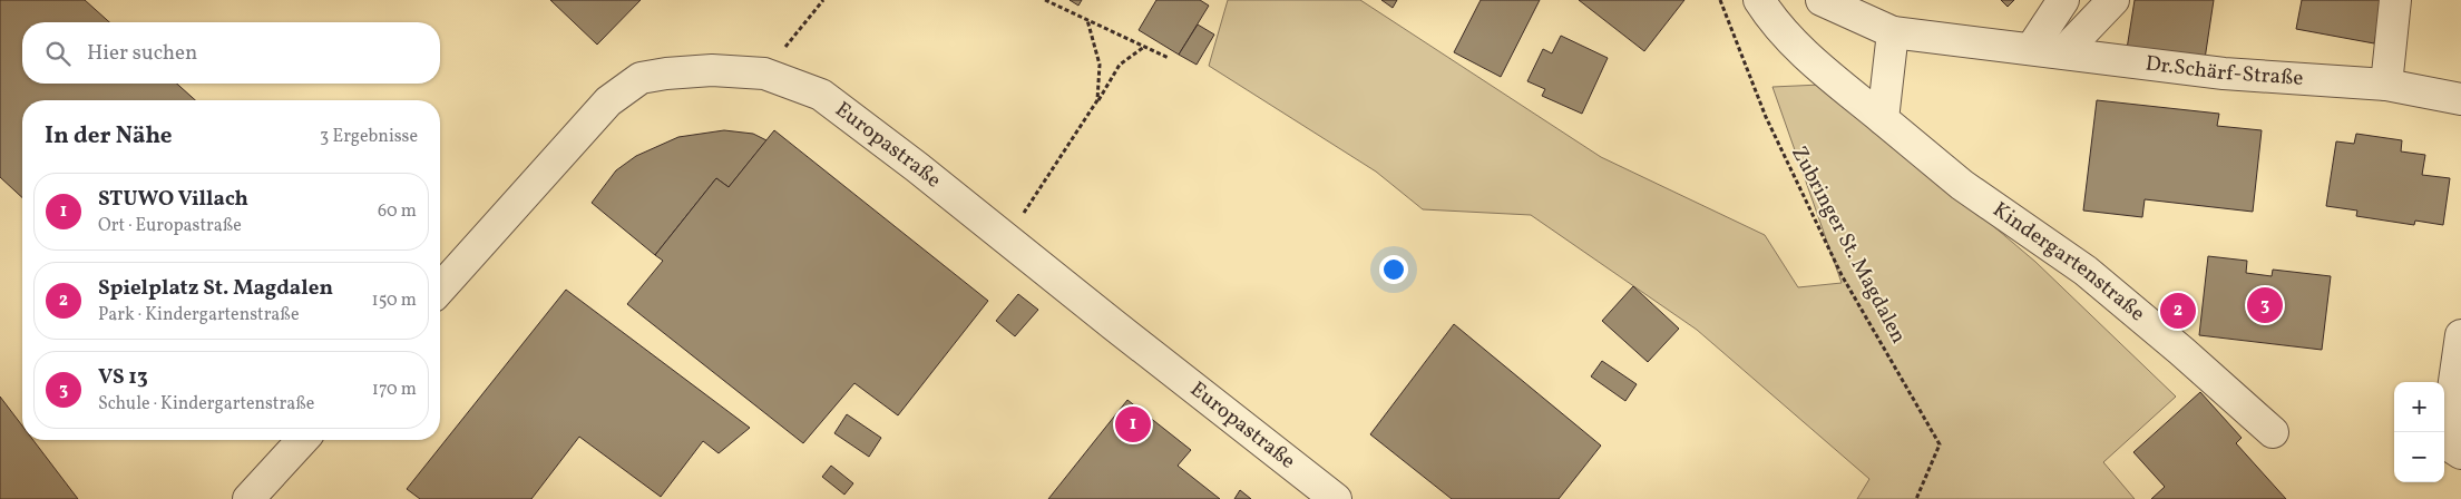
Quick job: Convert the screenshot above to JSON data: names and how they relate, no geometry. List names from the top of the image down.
{
  "streets": {
    "street": ["Dr.Schärf-Straße", "Europastraße", "Kindergartenstraße"],
    "path": ["Zubringer St. Magdalen"]
  },
  "page": {
    "search": "Hier suchen",
    "heading": ["In der Nähe", "3 Ergebnisse"],
    "list": [
      {
        "mark": "1",
        "name": "STUWO Villach",
        "note": "Ort · Europastraße",
        "value": "60 m"
      },
      {
        "mark": "2",
        "name": "Spielplatz St. Magdalen",
        "note": "Park · Kindergartenstraße",
        "value": "150 m"
      },
      {
        "mark": "3",
        "name": "VS 13",
        "note": "Schule · Kindergartenstraße",
        "value": "170 m"
      }
    ],
    "pins": ["3", "2", "1"],
    "map_buttons": ["+", "−"]
  }
}
